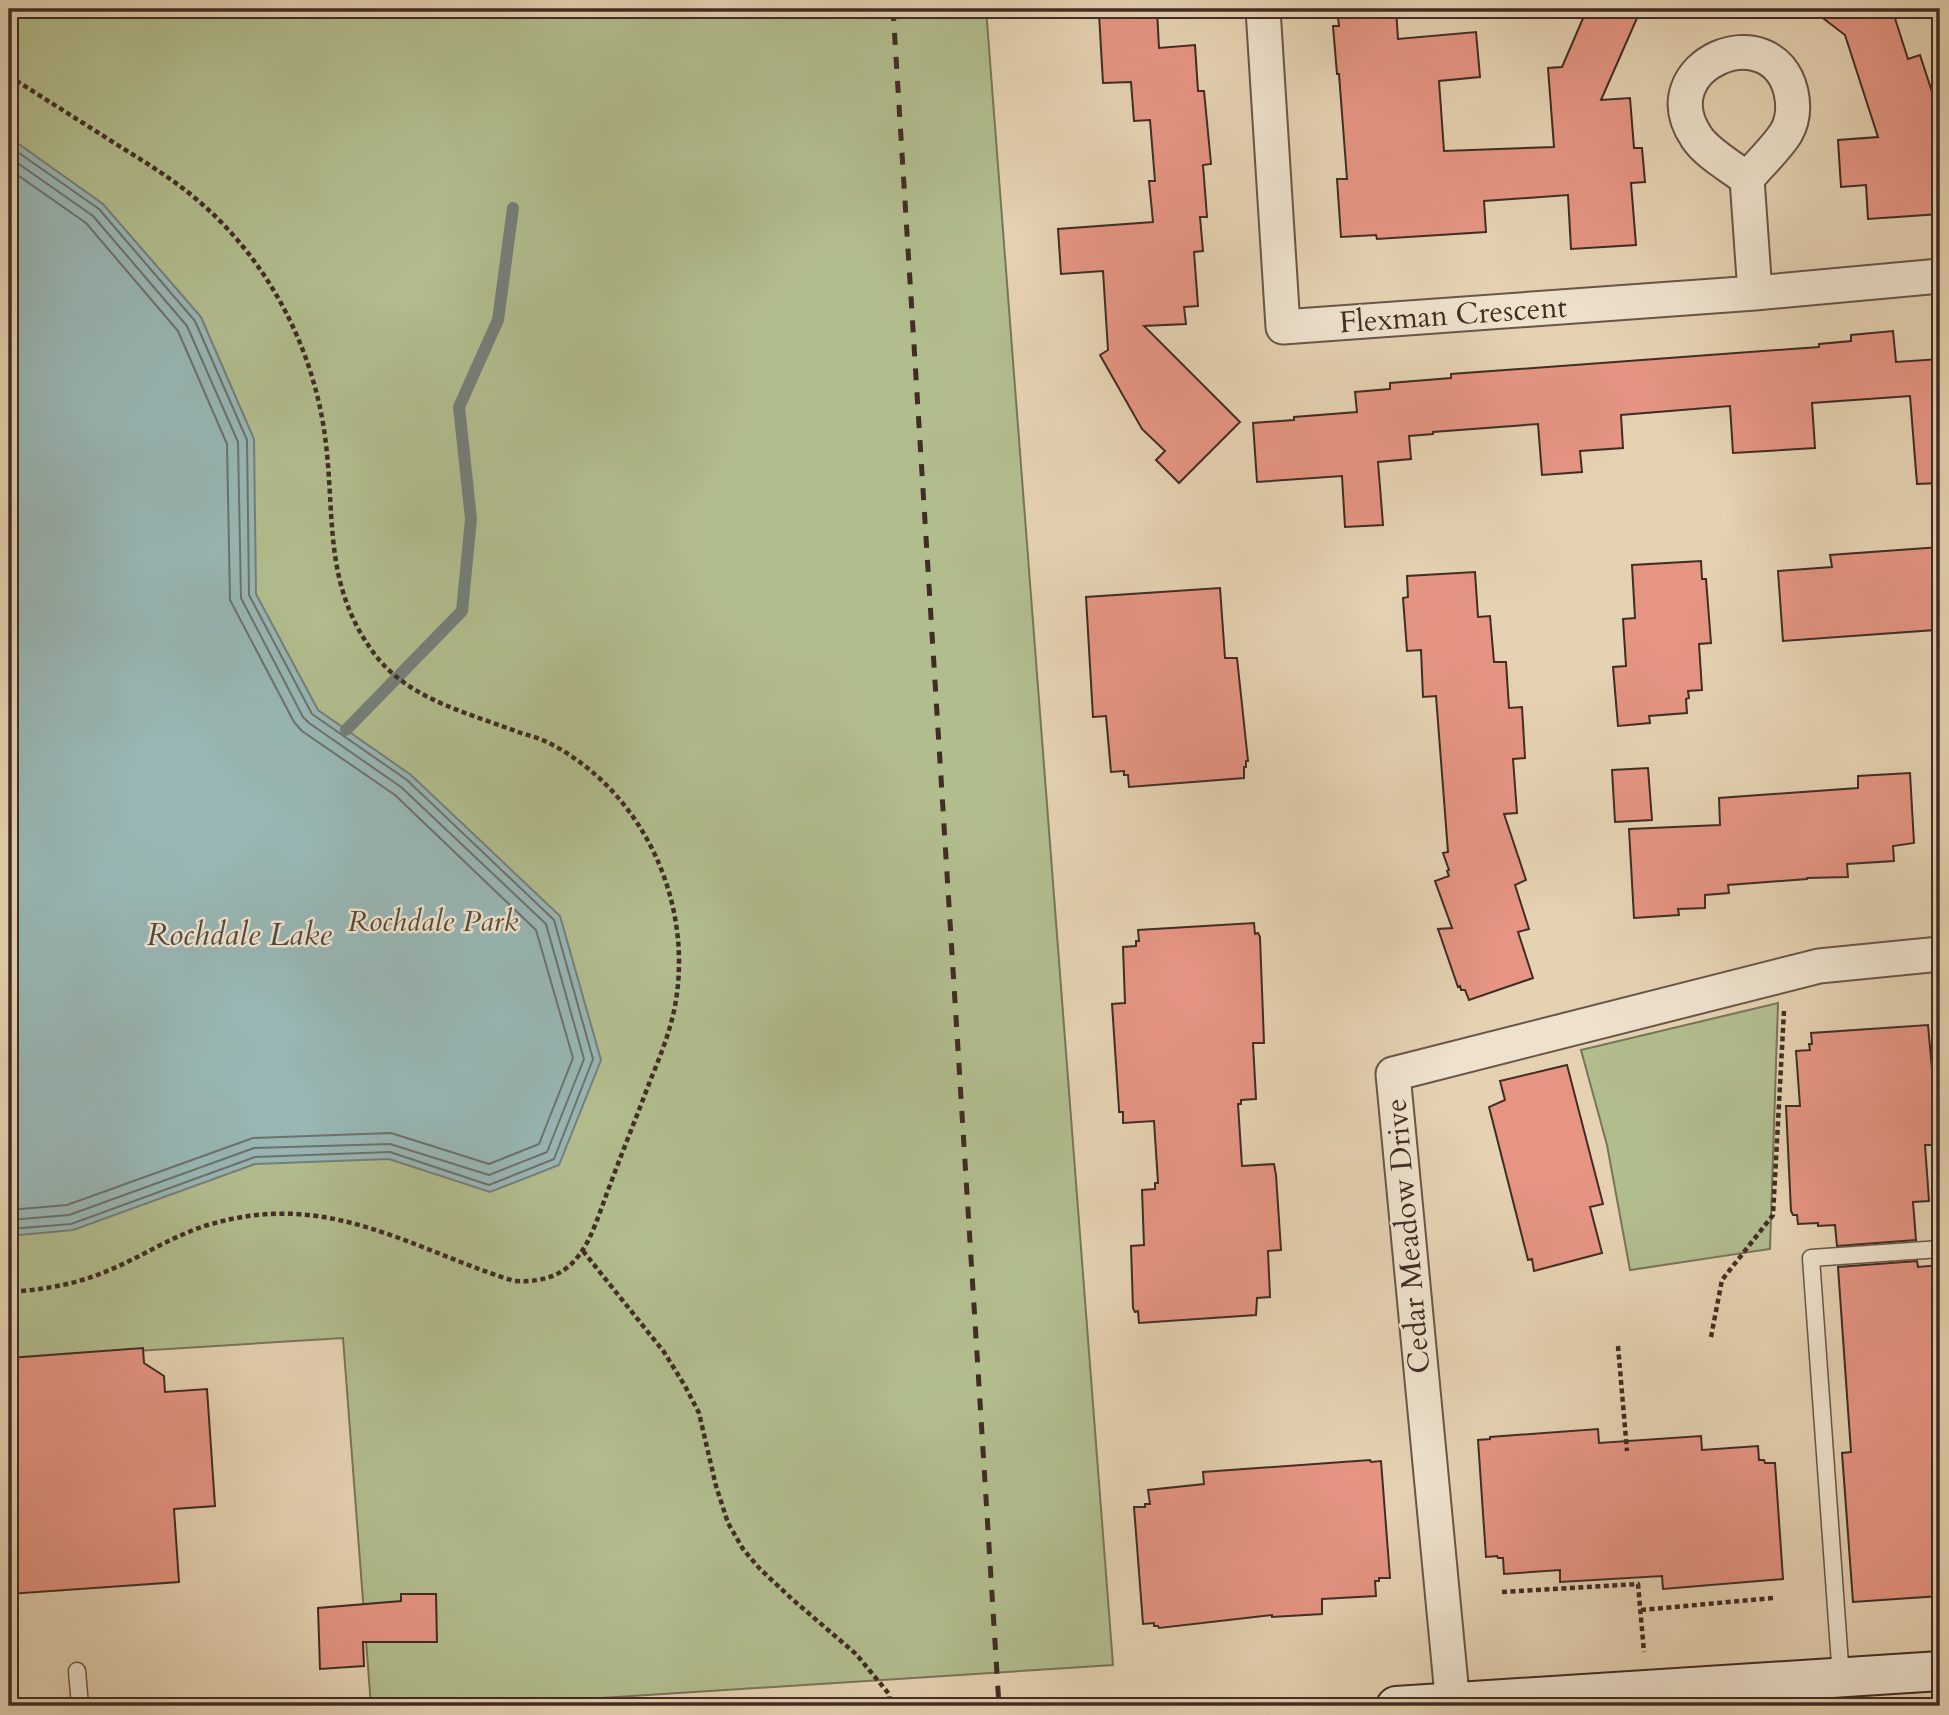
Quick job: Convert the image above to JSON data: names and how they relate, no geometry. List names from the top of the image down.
{
  "streets": {
    "street": ["Flexman Crescent", "Cedar Meadow Drive"]
  },
  "water": ["Rochdale Lake"],
  "parks": ["Rochdale Park"]
}
